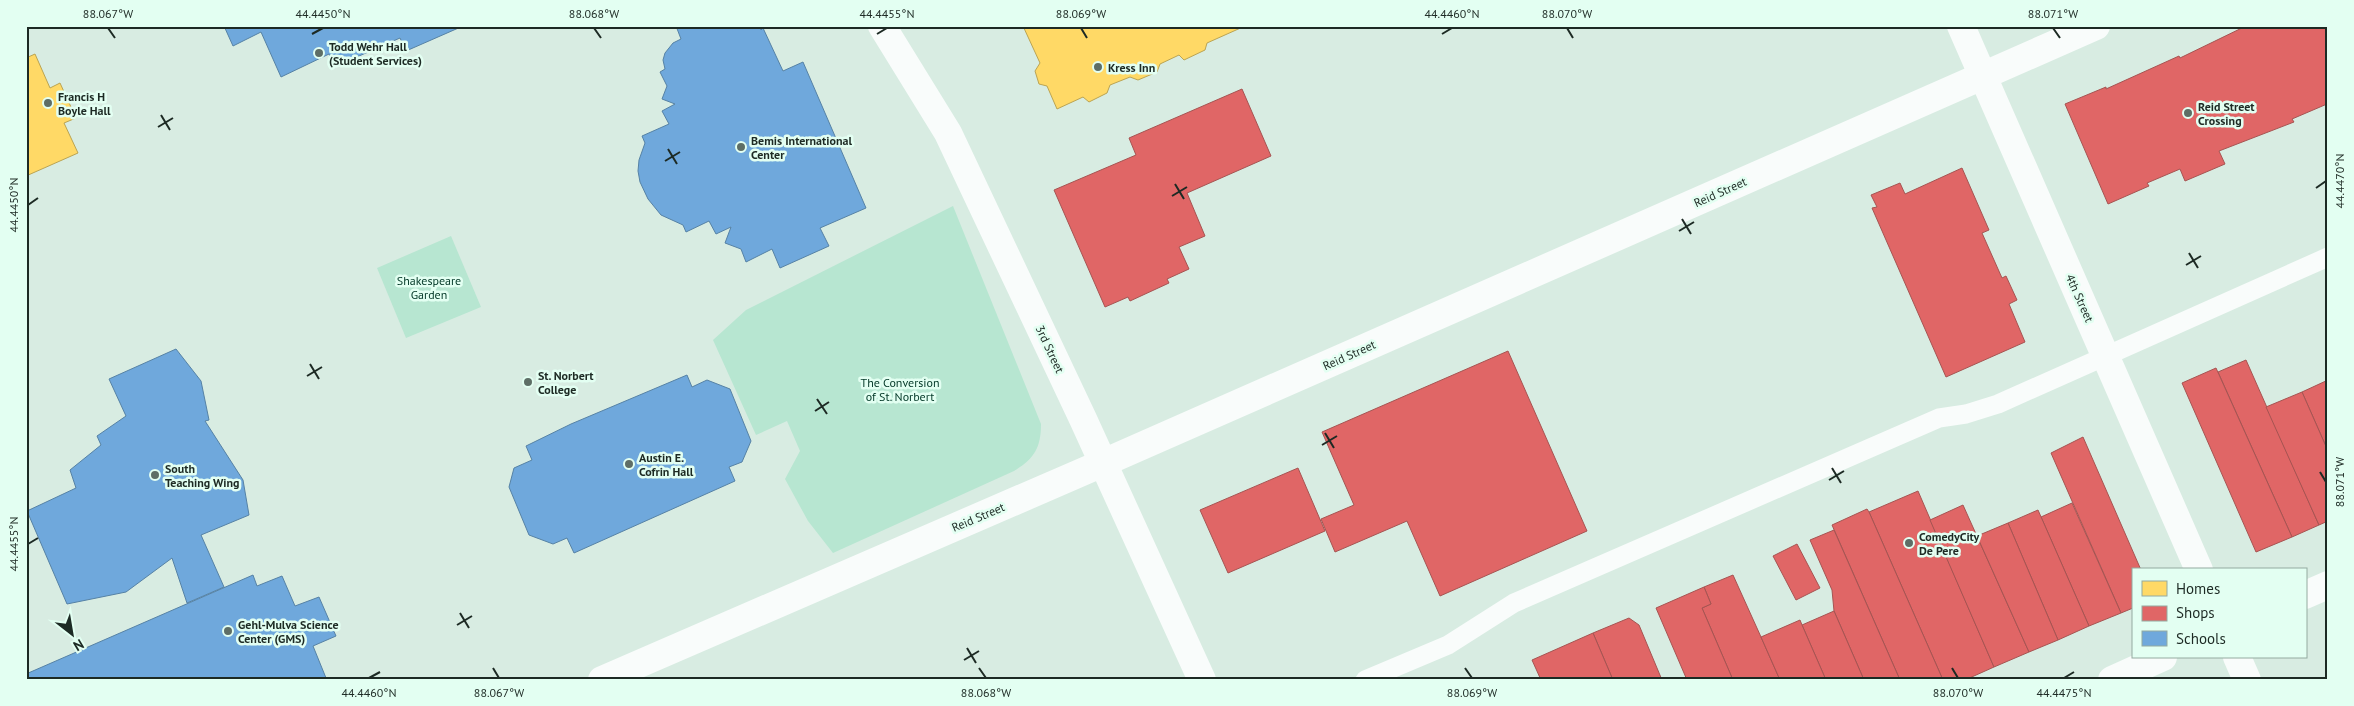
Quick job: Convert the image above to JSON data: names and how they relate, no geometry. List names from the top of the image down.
{
  "streets": {
    "main road": ["Reid Street", "4th Street", "3rd Street"]
  },
  "crossings": [
    ["Reid Street", "4th Street"],
    ["Reid Street", "3rd Street"]
  ],
  "parks": ["Shakespeare Garden", "The Conversion of St. Norbert"],
  "places": [
    "Todd Wehr Hall (Student Services)",
    "Kress Inn",
    "Francis H Boyle Hall",
    "Reid Street Crossing",
    "Bemis International Center",
    "St. Norbert College",
    "Austin E. Cofrin Hall",
    "South Teaching Wing",
    "ComedyCity De Pere",
    "Gehl-Mulva Science Center (GMS)"
  ],
  "legend": ["Homes", "Shops", "Schools"],
  "north": "bottom right",
  "coordinates": [
    "88.067°W",
    "44.4450°N",
    "88.068°W",
    "44.4455°N",
    "88.069°W",
    "44.4460°N",
    "88.070°W",
    "88.071°W",
    "44.4470°N",
    "44.4475°N"
  ]
}
